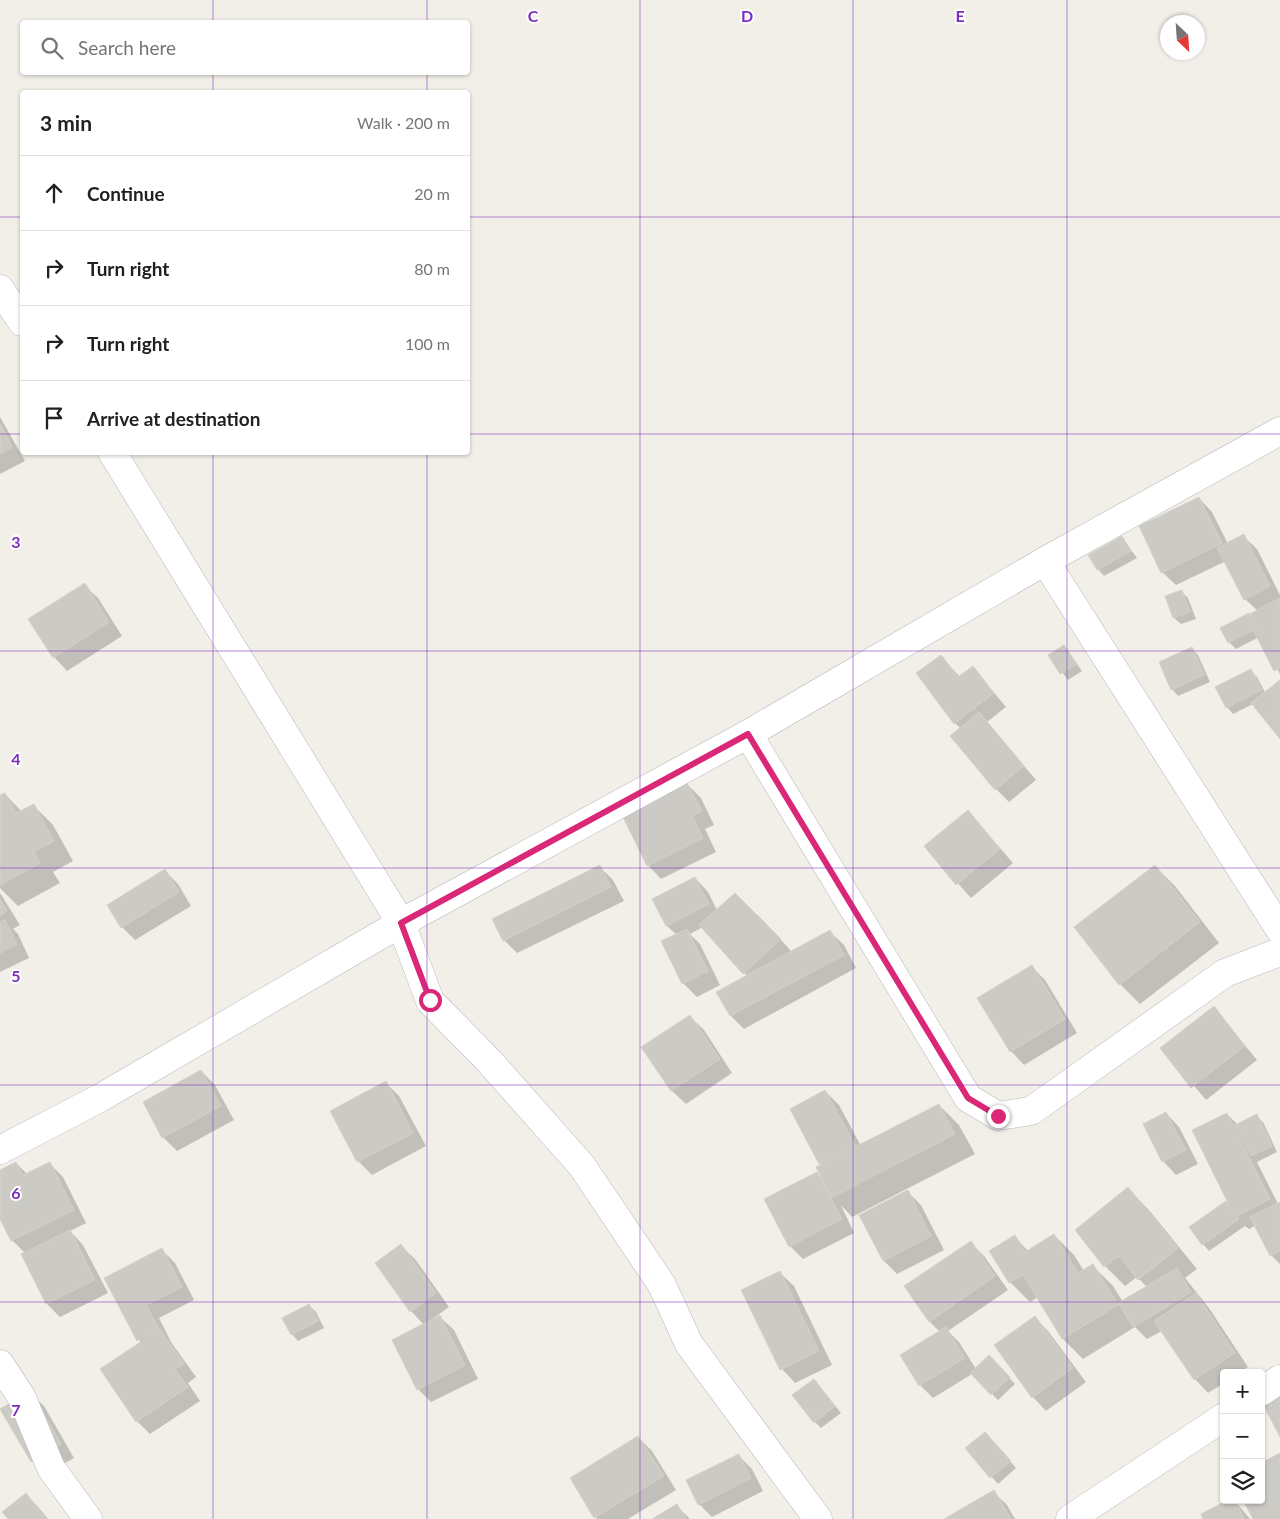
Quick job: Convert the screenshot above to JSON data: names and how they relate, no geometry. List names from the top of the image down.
{
  "north": "bottom right",
  "page": {
    "search": "Search here",
    "heading": ["3 min", "Walk · 200 m"],
    "list": [
      ["Continue", "20 m"],
      ["Turn right", "80 m"],
      ["Turn right", "100 m"],
      "Arrive at destination"
    ],
    "map_buttons": ["+", "−"]
  },
  "grid": {
    "columns": ["C", "D", "E"],
    "rows": [
      "3",
      "4",
      "5",
      "6",
      "7"
    ]
  }
}
